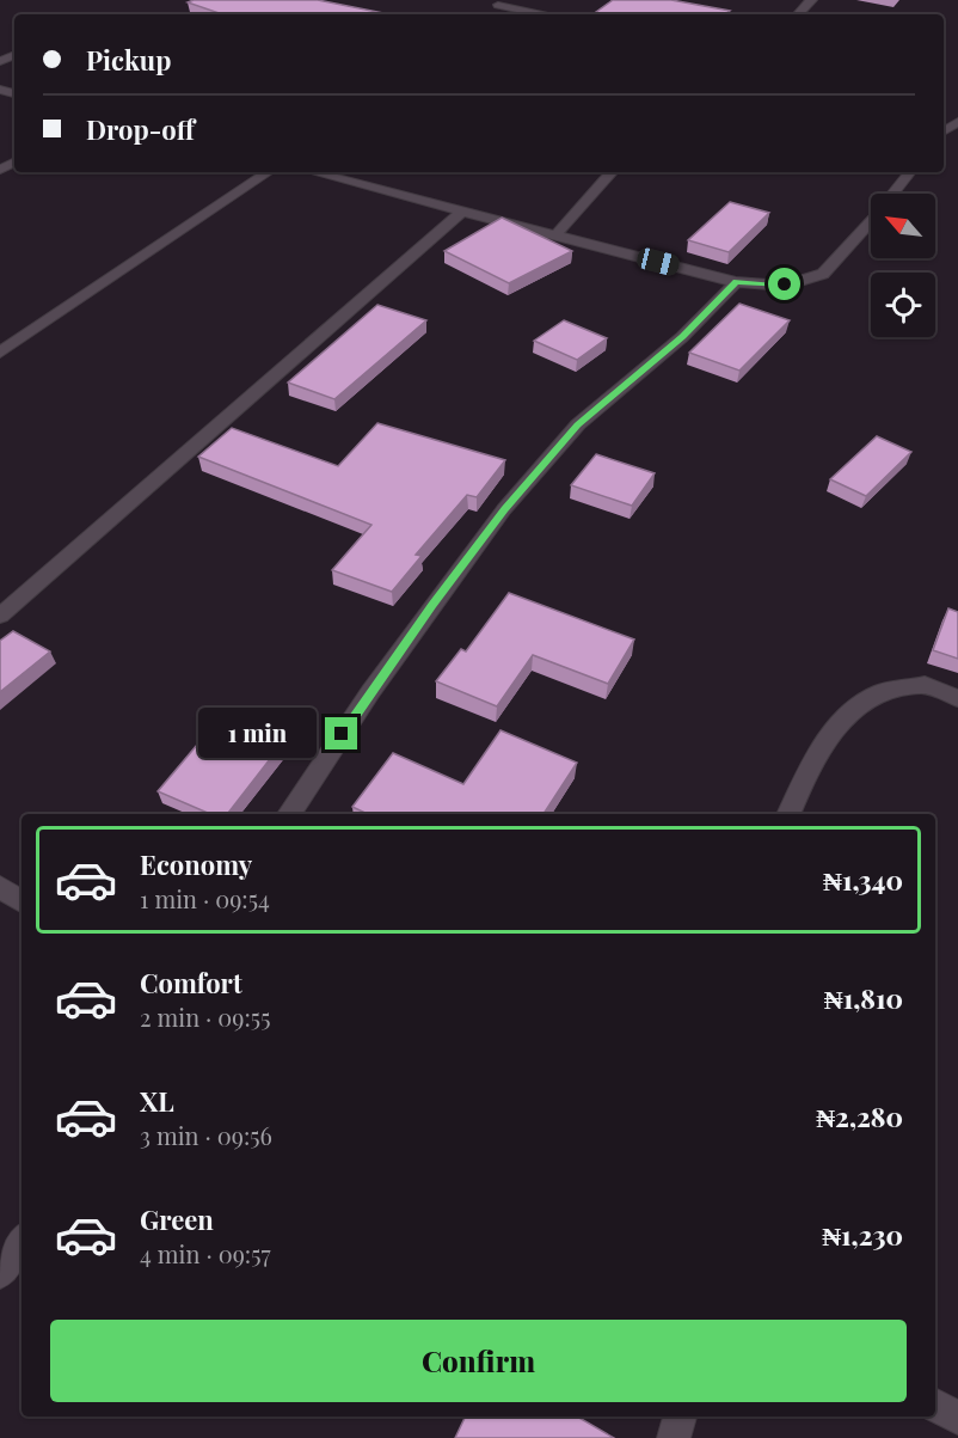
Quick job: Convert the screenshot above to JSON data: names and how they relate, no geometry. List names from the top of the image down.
{
  "north": "top left",
  "page": {
    "banner": ["Pickup", "Drop-off"],
    "bubble": "1 min",
    "list": [
      {
        "name": "Economy",
        "note": "1 min · 09:54",
        "value": "₦1,340"
      },
      {
        "name": "Comfort",
        "note": "2 min · 09:55",
        "value": "₦1,810"
      },
      {
        "name": "XL",
        "note": "3 min · 09:56",
        "value": "₦2,280"
      },
      {
        "name": "Green",
        "note": "4 min · 09:57",
        "value": "₦1,230"
      }
    ],
    "buttons": "Confirm"
  }
}
